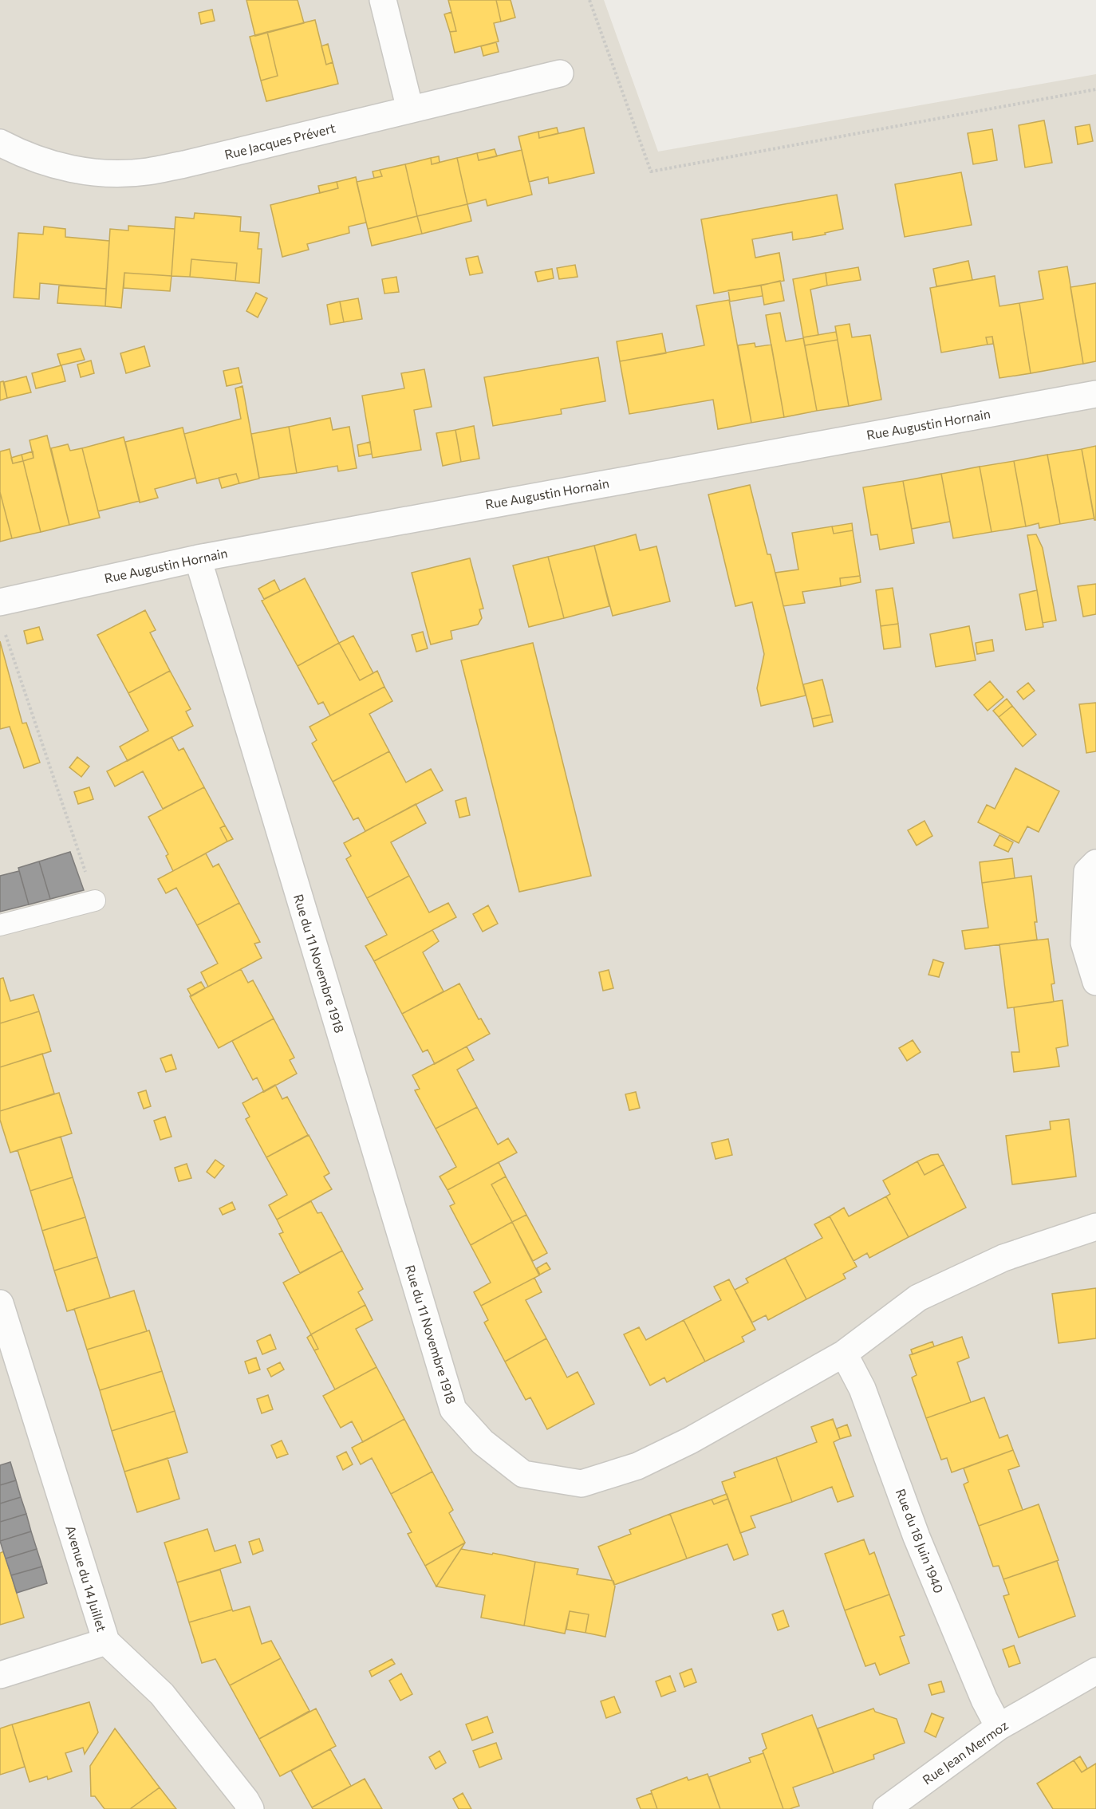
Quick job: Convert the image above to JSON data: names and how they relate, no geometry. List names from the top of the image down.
{
  "streets": {
    "street": [
      "Rue Jacques Prévert",
      "Rue Augustin Hornain",
      "Rue du 11 Novembre 1918",
      "Rue du 18 Juin 1940",
      "Avenue du 14 Juillet",
      "Rue Jean Mermoz"
    ]
  },
  "crossings": [
    ["Rue Augustin Hornain", "Rue du 11 Novembre 1918"],
    ["Rue du 11 Novembre 1918", "Rue du 18 Juin 1940"],
    ["Rue du 18 Juin 1940", "Rue Jean Mermoz"]
  ]
}
